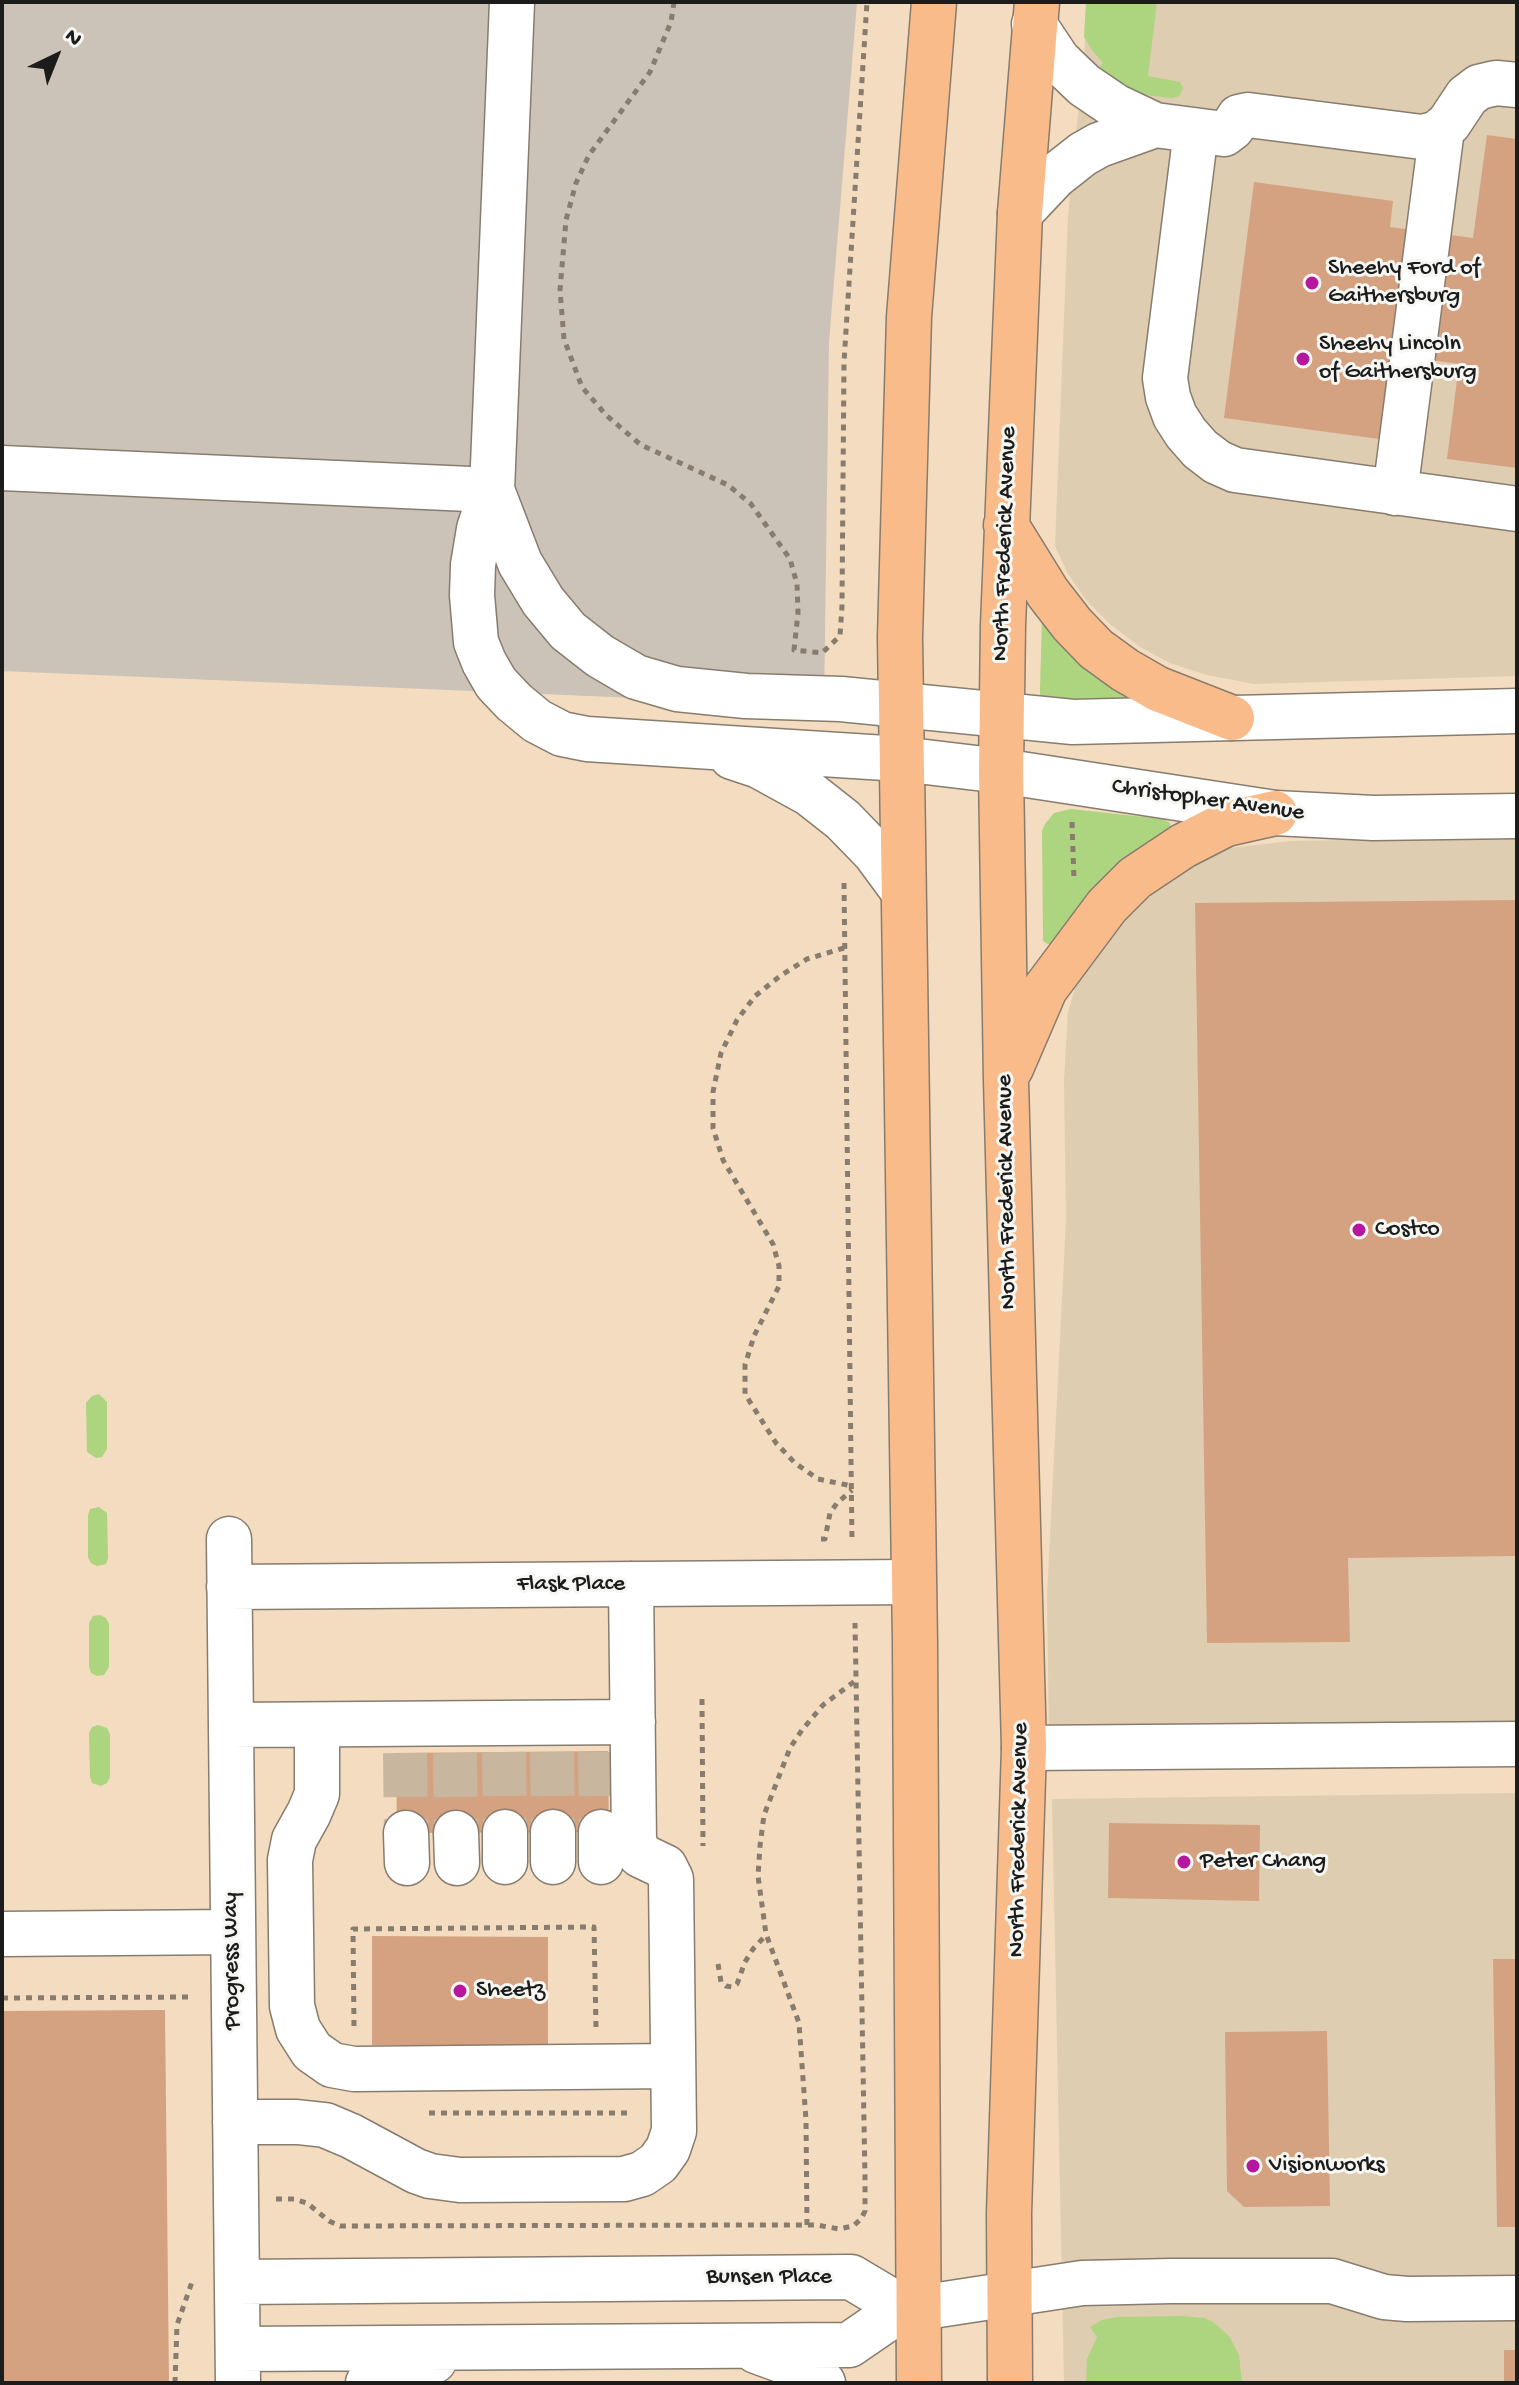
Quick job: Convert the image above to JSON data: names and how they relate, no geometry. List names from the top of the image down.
{
  "streets": {
    "main road": ["North Frederick Avenue"],
    "street": [
      "Christopher Avenue",
      "Flask Place",
      "Progress Way",
      "Bunsen Place"
    ]
  },
  "crossings": [
    ["North Frederick Avenue", "Christopher Avenue"],
    ["Flask Place", "Progress Way"],
    ["Progress Way", "Bunsen Place"]
  ],
  "places": [
    "Sheehy Ford of Gaithersburg",
    "Sheehy Lincoln of Gaithersburg",
    "Costco",
    "Peter Chang",
    "Sheetz",
    "Visionworks"
  ],
  "north": "top right"
}
